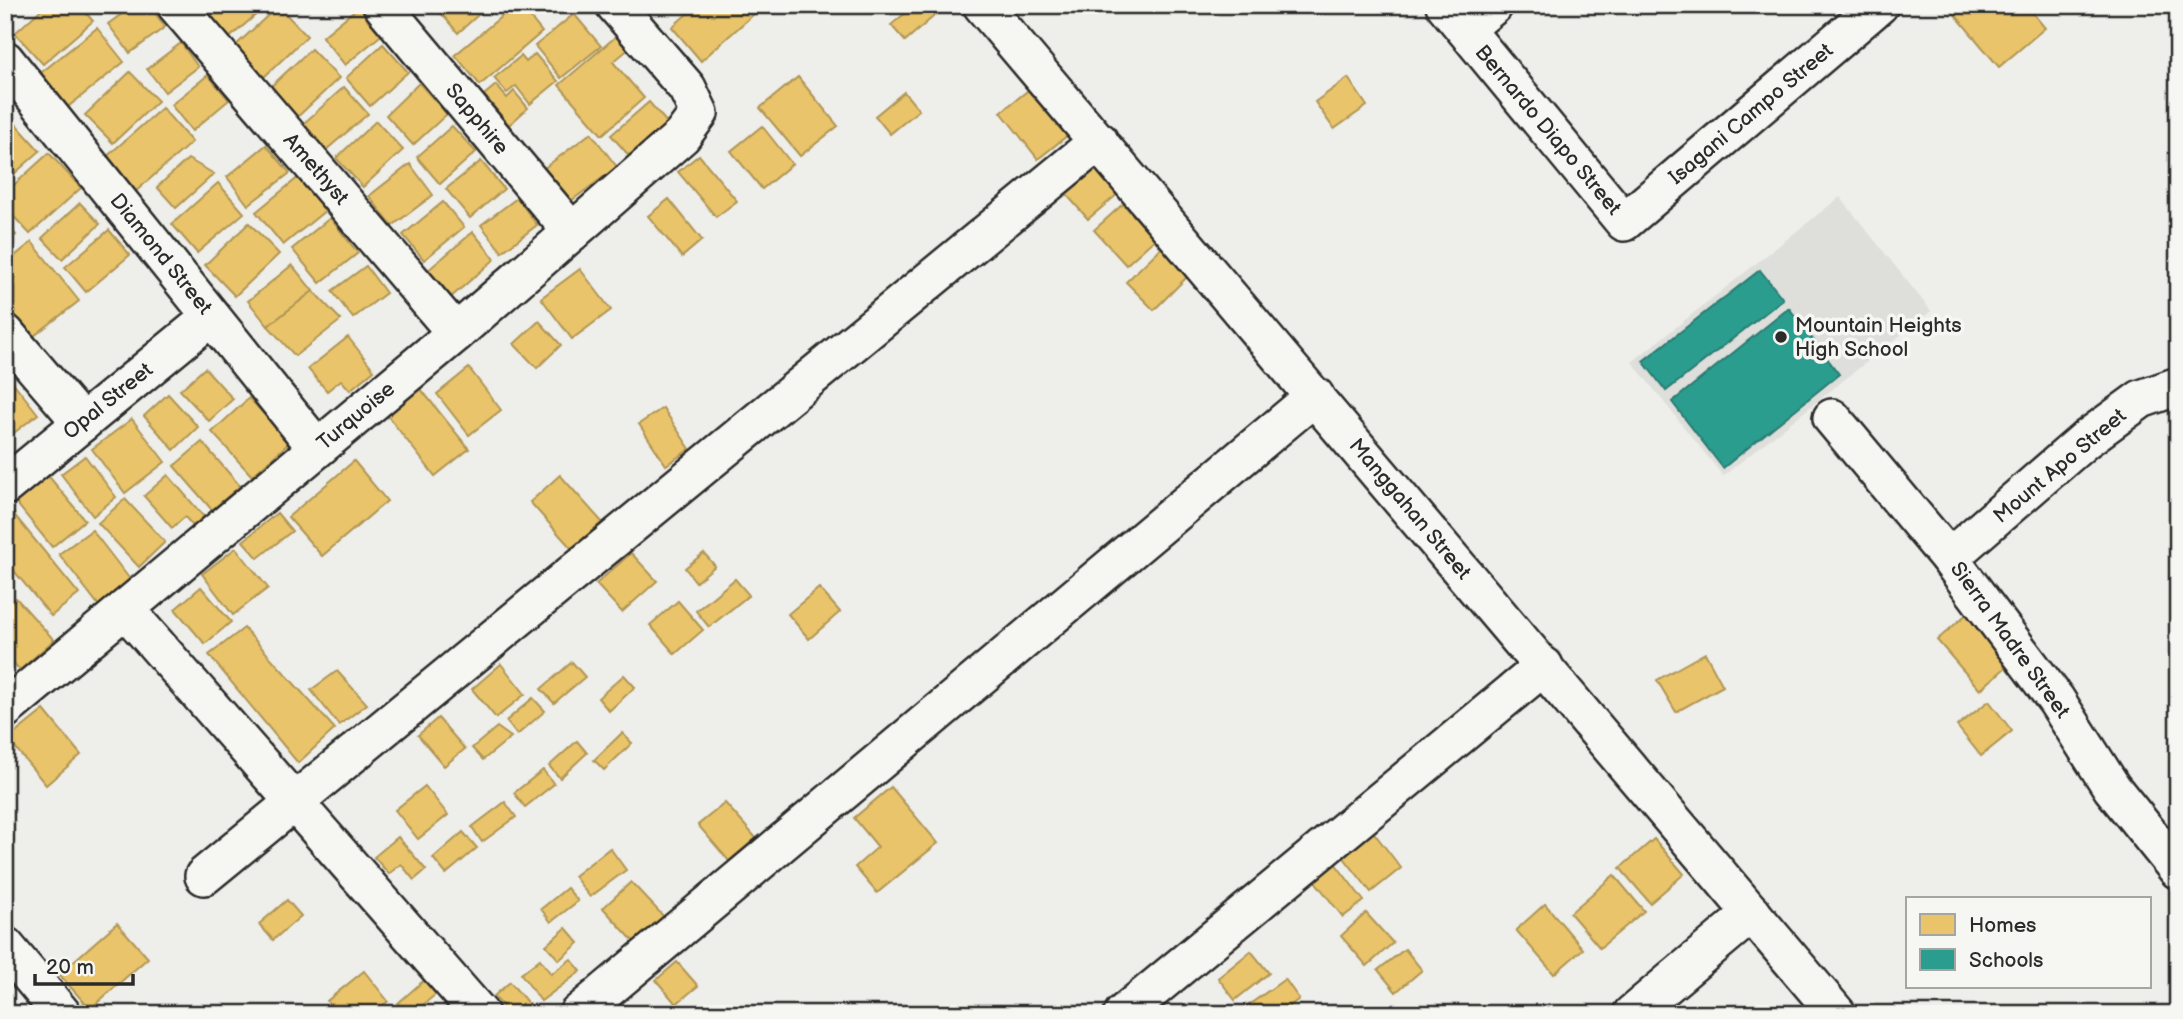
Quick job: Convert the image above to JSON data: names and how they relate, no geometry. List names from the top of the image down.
{
  "streets": {
    "street": [
      "Isagani Campo Street",
      "Sapphire",
      "Bernardo Diapo Street",
      "Amethyst",
      "Diamond Street",
      "Opal Street",
      "Turquoise",
      "Mount Apo Street",
      "Manggahan Street",
      "Sierra Madre Street"
    ]
  },
  "crossings": [
    ["Isagani Campo Street", "Bernardo Diapo Street"],
    ["Sapphire", "Turquoise"],
    ["Amethyst", "Turquoise"],
    ["Diamond Street", "Opal Street"],
    ["Diamond Street", "Turquoise"],
    ["Mount Apo Street", "Sierra Madre Street"]
  ],
  "places": ["Mountain Heights High School"],
  "legend": ["Homes", "Schools"],
  "scale_bar": "20 m"
}
